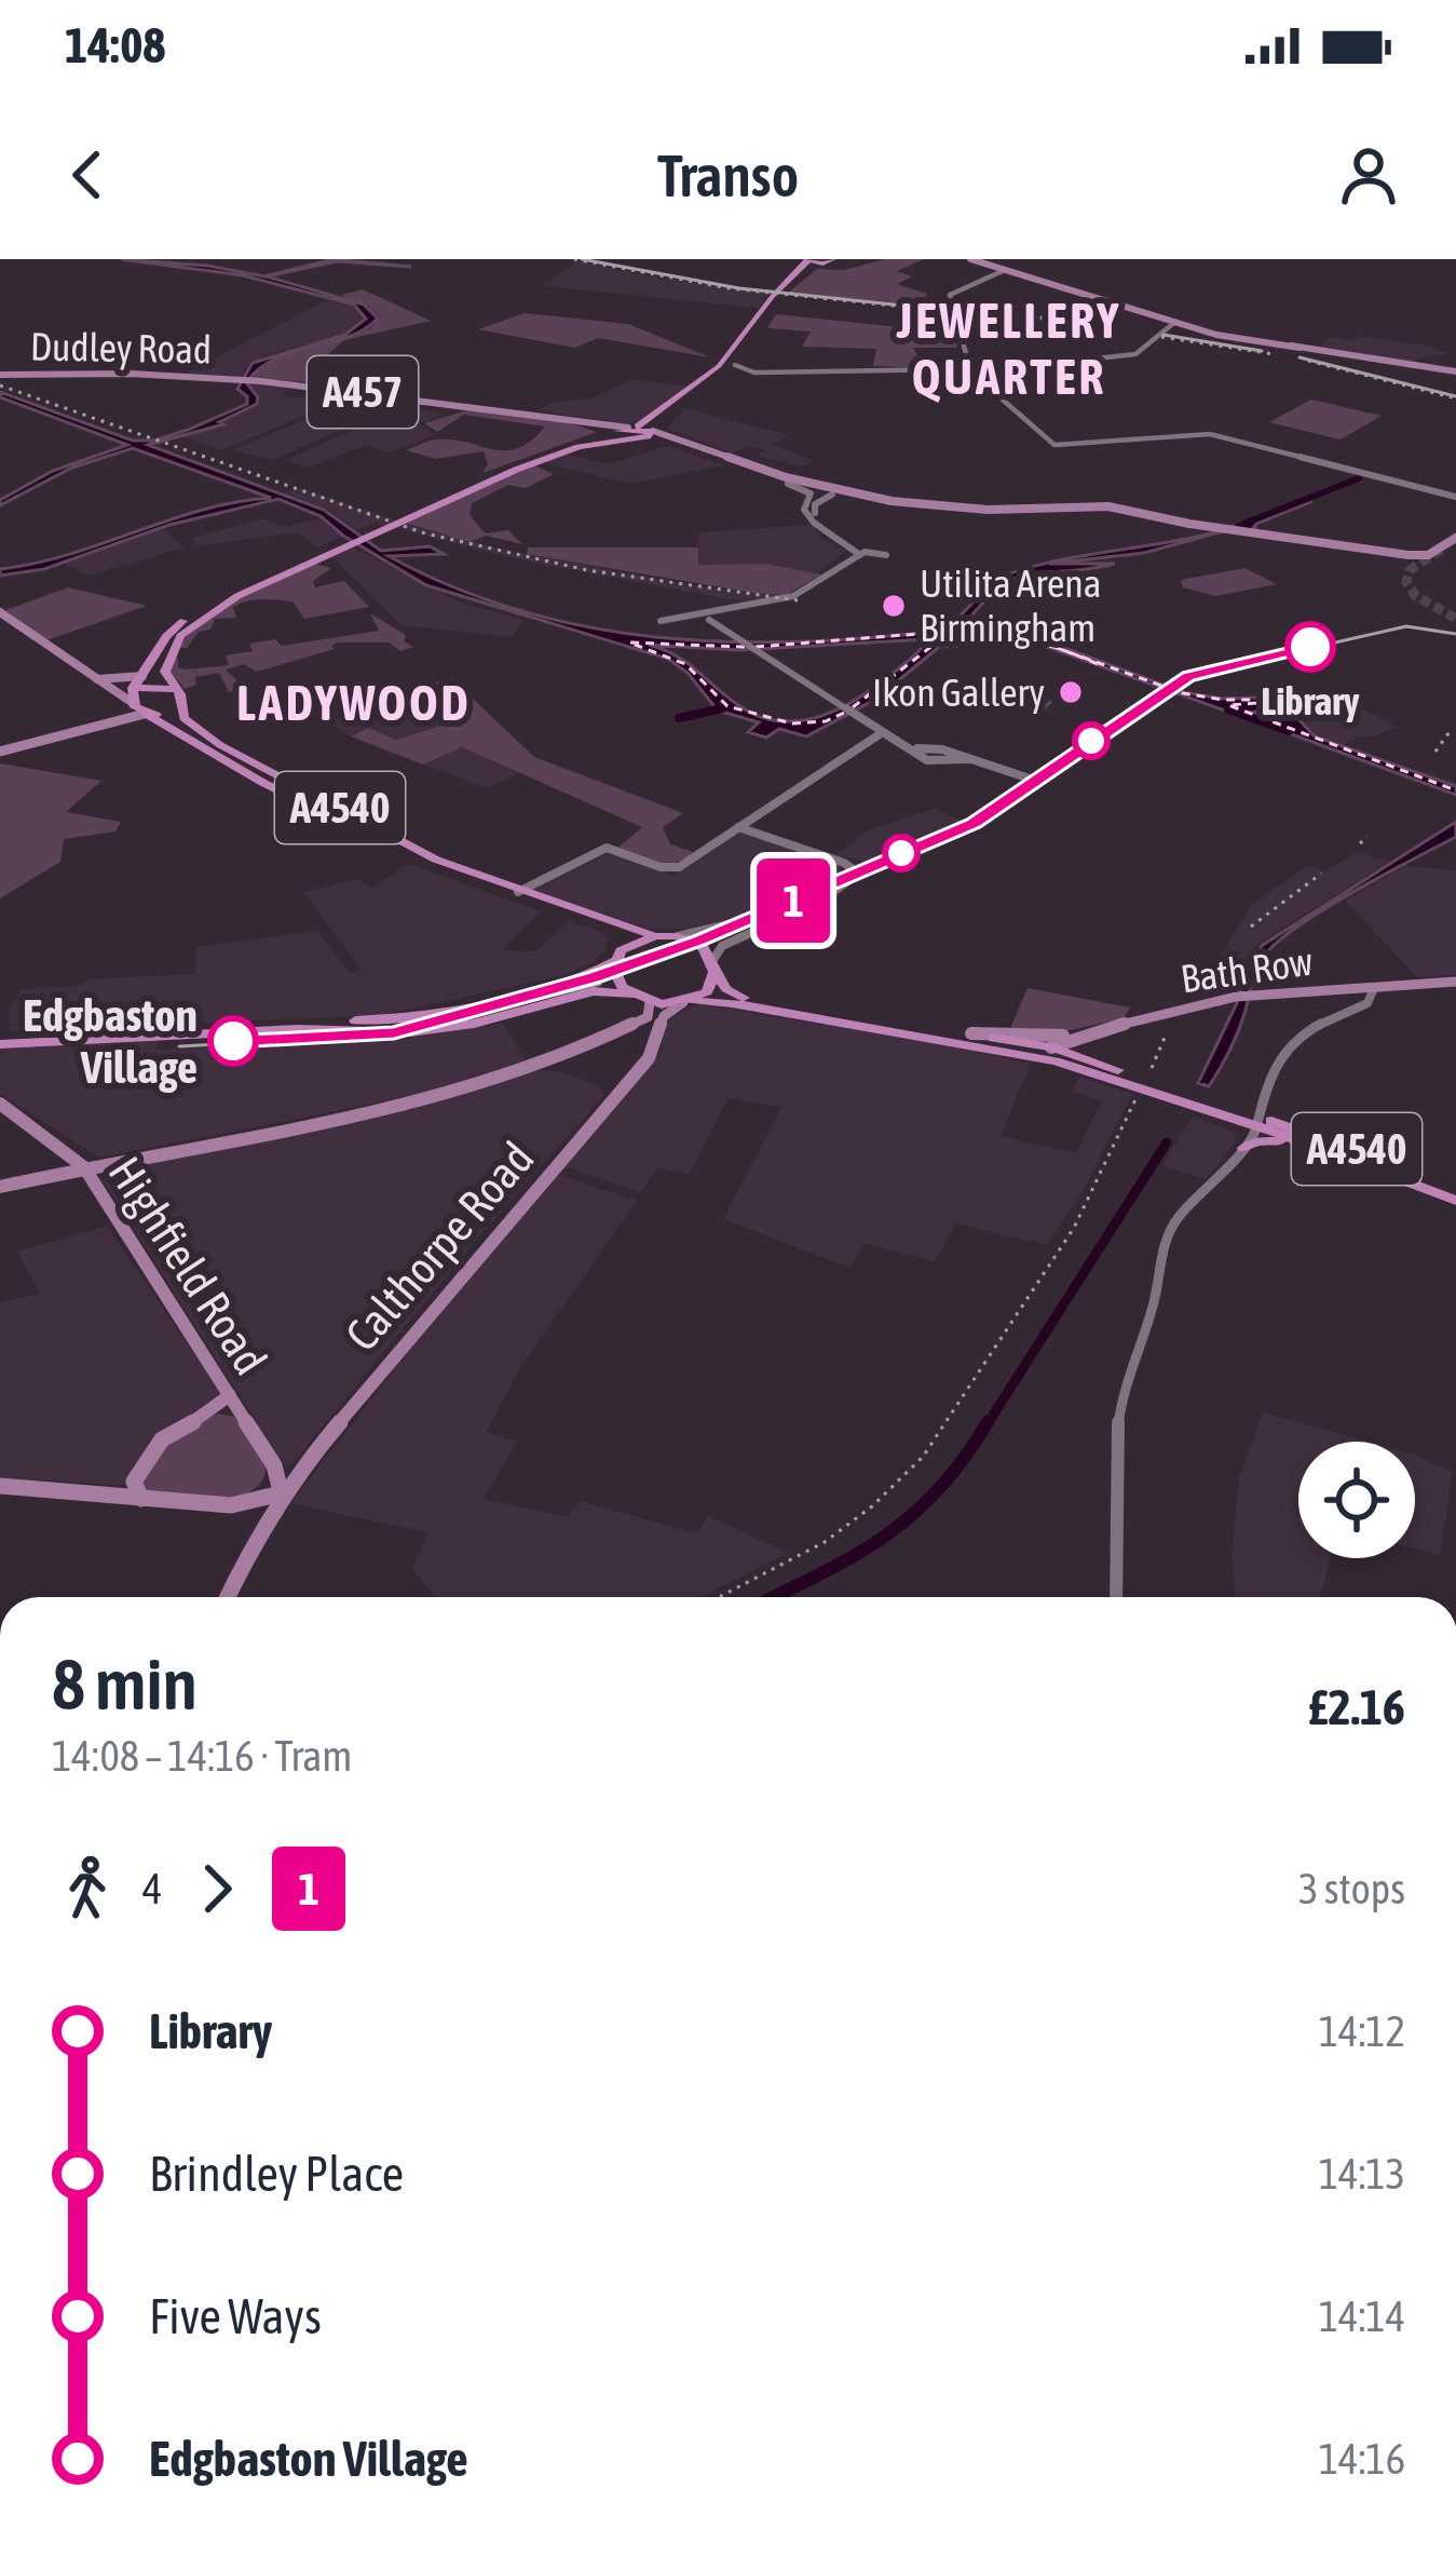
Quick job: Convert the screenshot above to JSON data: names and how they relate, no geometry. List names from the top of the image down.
{
  "streets": {
    "highway": ["A4540"],
    "main road": [
      "Dudley Road",
      "A457",
      "Bath Row",
      "Calthorpe Road",
      "Highfield Road"
    ]
  },
  "crossings": [
    ["Dudley Road", "A457"],
    ["A457", "A4540"],
    ["A4540", "Bath Row"],
    ["A4540", "Calthorpe Road"],
    ["Calthorpe Road", "Highfield Road"]
  ],
  "districts": ["JEWELLERY QUARTER", "LADYWOOD"],
  "places": [
    "Utilita Arena Birmingham",
    "Library",
    "Ikon Gallery",
    "Edgbaston Village"
  ],
  "lines": ["tram line 1"],
  "page": {
    "status": "14:08",
    "header": "Transo",
    "on_map": "1",
    "heading": ["8 min", "14:08 – 14:16 · Tram", "£2.16"],
    "legs": ["4", "1", "3 stops"],
    "list": [
      {
        "name": "Library",
        "value": "14:12"
      },
      {
        "name": "Brindley Place",
        "value": "14:13"
      },
      {
        "name": "Five Ways",
        "value": "14:14"
      },
      {
        "name": "Edgbaston Village",
        "value": "14:16"
      }
    ]
  }
}
